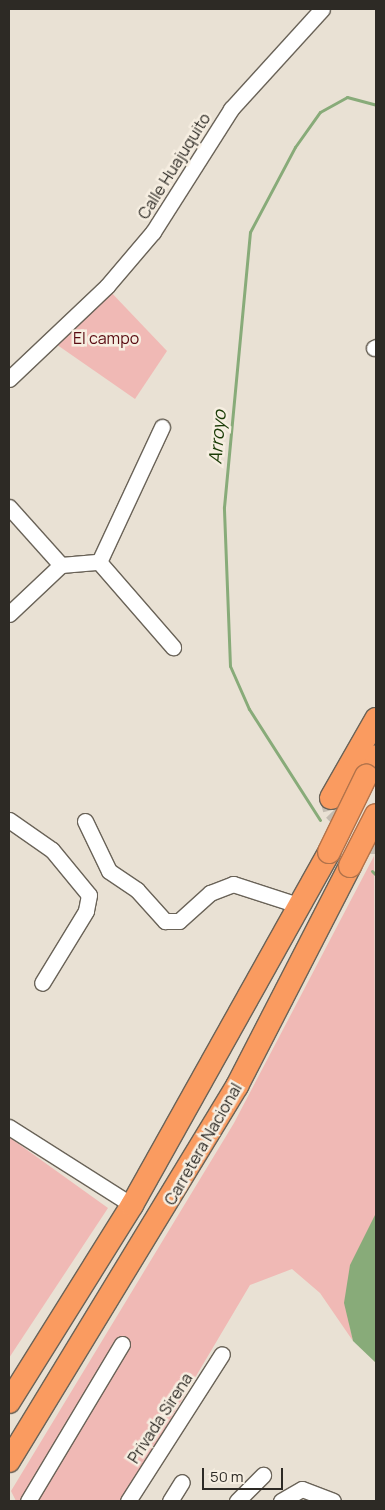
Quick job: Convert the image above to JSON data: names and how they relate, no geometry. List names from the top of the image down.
{
  "streets": {
    "highway": ["Carretera Nacional"],
    "street": ["Calle Huajuquito", "Privada Sirena"]
  },
  "water": ["Arroyo"],
  "parks": ["El campo"],
  "scale_bar": "50 m"
}
